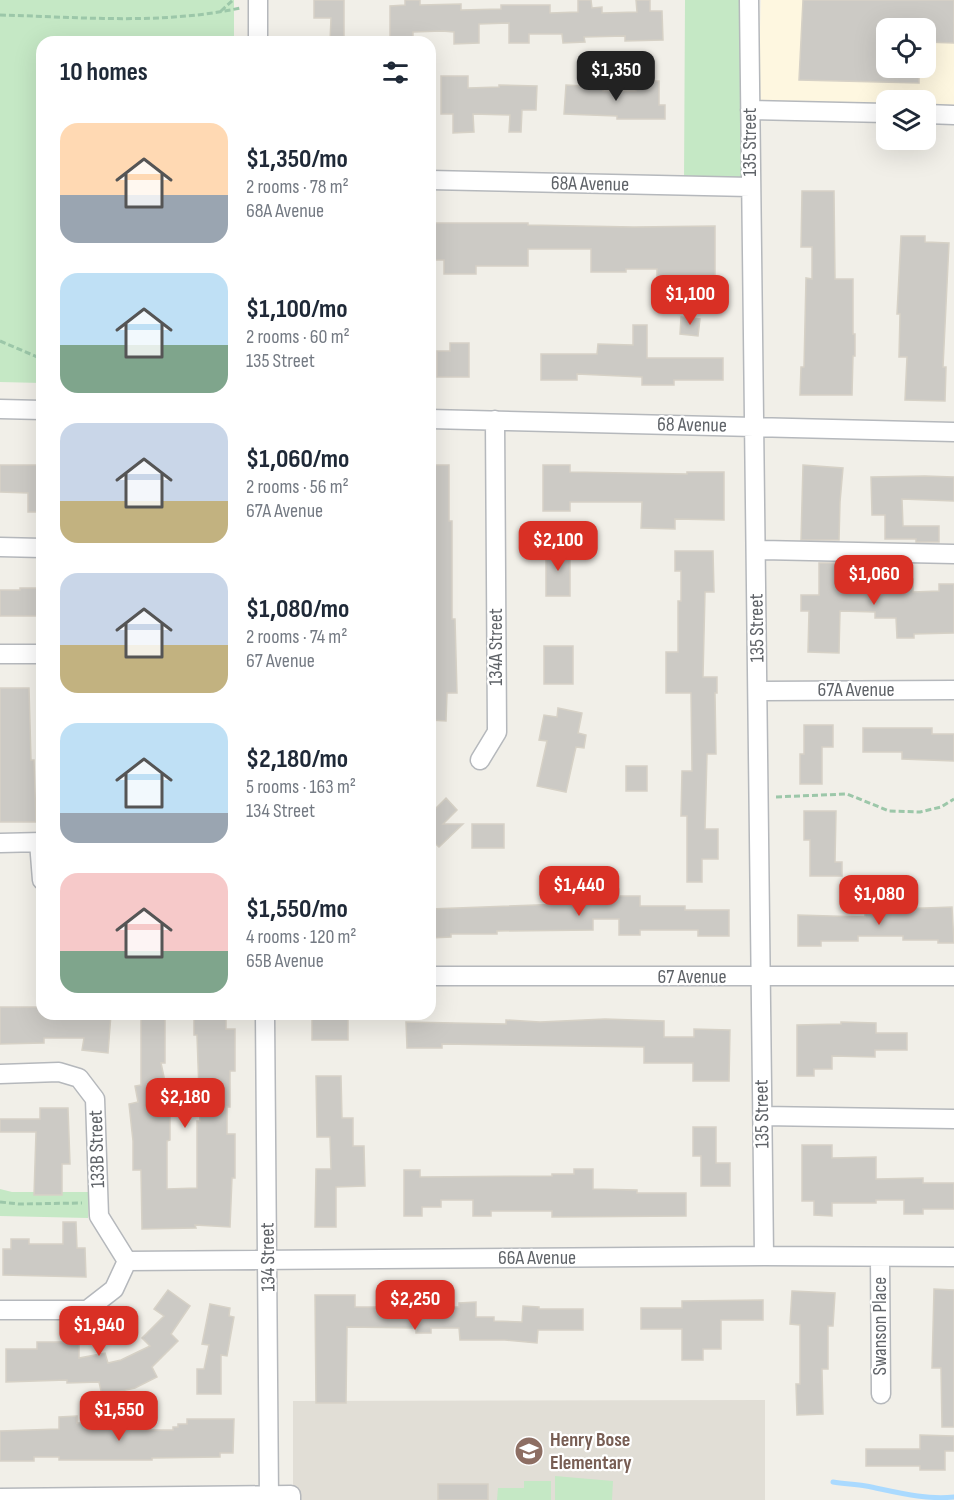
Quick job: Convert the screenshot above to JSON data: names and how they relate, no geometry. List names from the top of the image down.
{
  "streets": {
    "street": [
      "135 Street",
      "68A Avenue",
      "68 Avenue",
      "134A Street",
      "67A Avenue",
      "67 Avenue",
      "133B Street",
      "134 Street",
      "66A Avenue",
      "Swanson Place"
    ]
  },
  "crossings": [
    ["135 Street", "68A Avenue"],
    ["135 Street", "68 Avenue"],
    ["135 Street", "67A Avenue"],
    ["135 Street", "67 Avenue"],
    ["135 Street", "66A Avenue"],
    ["68 Avenue", "134A Street"],
    ["133B Street", "66A Avenue"],
    ["134 Street", "66A Avenue"],
    ["66A Avenue", "Swanson Place"]
  ],
  "places": {
    "school or university": ["Henry Bose Elementary"]
  },
  "page": {
    "heading": "10 homes",
    "price": [
      "$1,350",
      "$1,100",
      "$2,100",
      "$1,060",
      "$1,440",
      "$1,080",
      "$2,180",
      "$2,250",
      "$1,940",
      "$1,550"
    ],
    "list": [
      {
        "name": "$1,350/mo",
        "note": "2 rooms · 78 m² · 68A Avenue"
      },
      {
        "name": "$1,100/mo",
        "note": "2 rooms · 60 m² · 135 Street"
      },
      {
        "name": "$1,060/mo",
        "note": "2 rooms · 56 m² · 67A Avenue"
      },
      {
        "name": "$1,080/mo",
        "note": "2 rooms · 74 m² · 67 Avenue"
      },
      {
        "name": "$2,180/mo",
        "note": "5 rooms · 163 m² · 134 Street"
      },
      {
        "name": "$1,550/mo",
        "note": "4 rooms · 120 m² · 65B Avenue"
      }
    ]
  }
}
